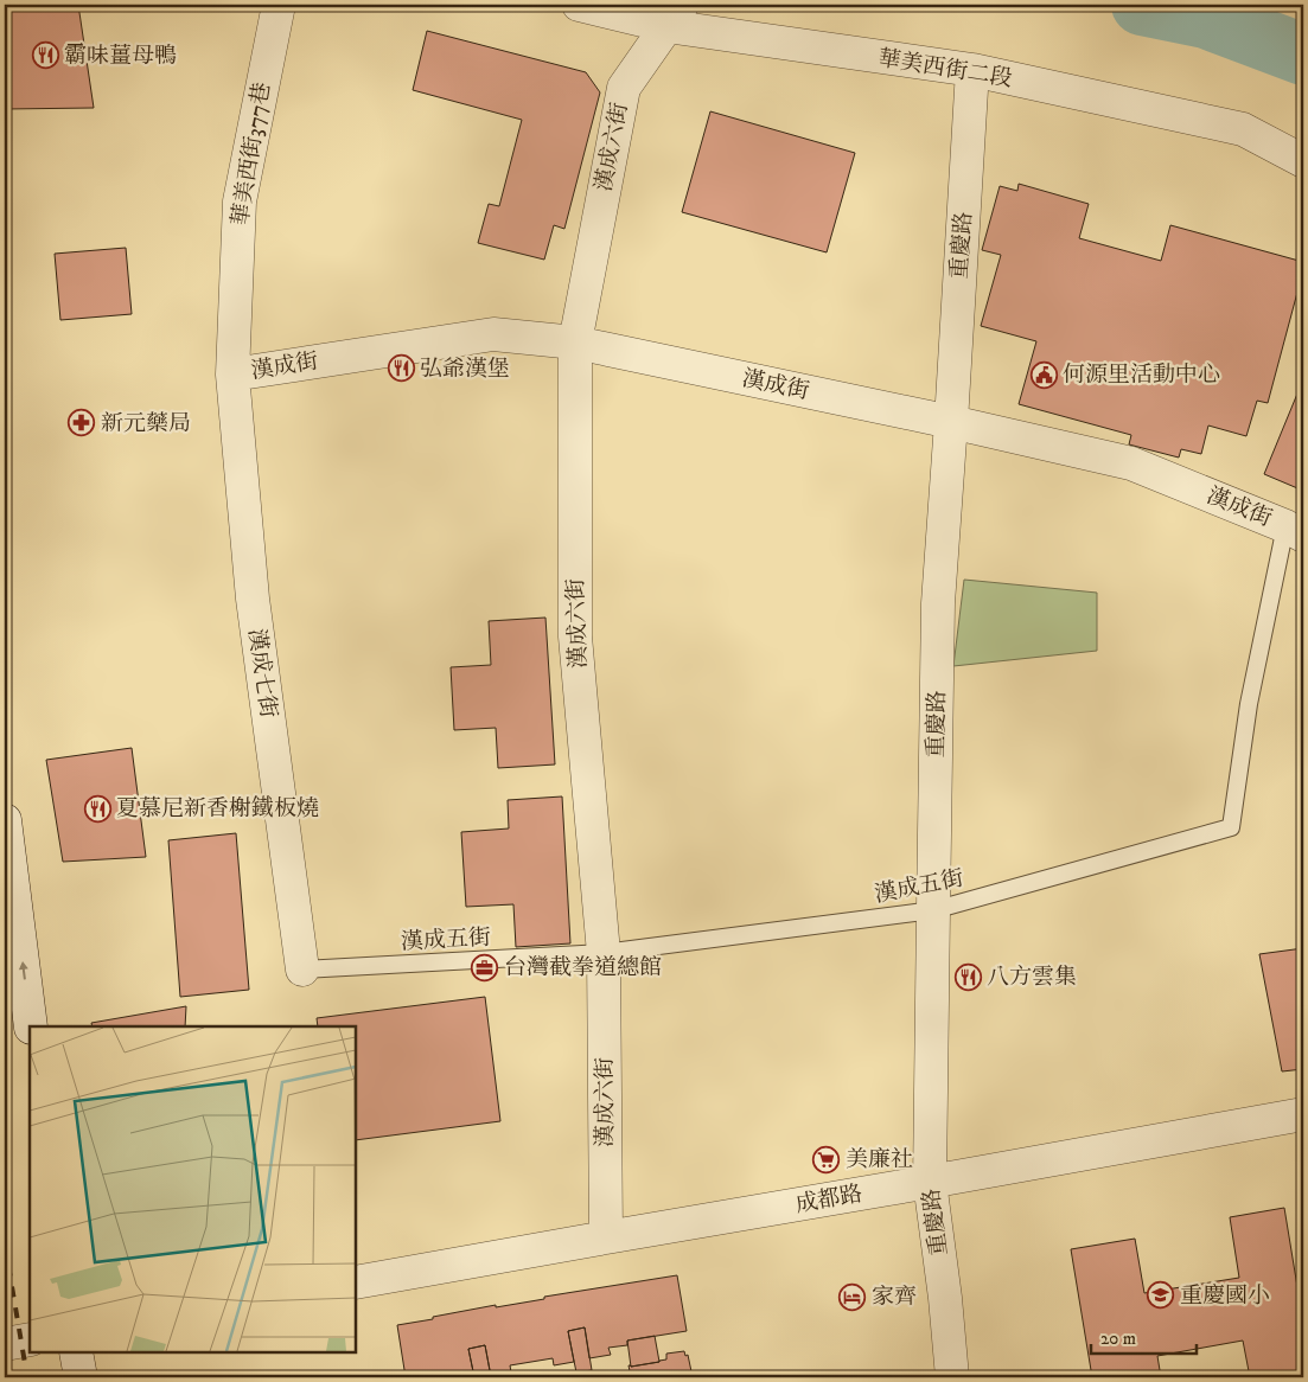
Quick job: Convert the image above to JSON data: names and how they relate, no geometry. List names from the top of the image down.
{
  "streets": {
    "street": [
      "華美西街二段",
      "漢成六街",
      "華美西街377巷",
      "重慶路",
      "漢成街",
      "漢成七街",
      "成都路"
    ],
    "lane": ["漢成五街"]
  },
  "crossings": [
    ["華美西街二段", "漢成六街"],
    ["華美西街二段", "重慶路"],
    ["漢成六街", "漢成街"],
    ["漢成六街", "漢成五街"],
    ["漢成六街", "成都路"],
    ["華美西街377巷", "漢成街"],
    ["華美西街377巷", "漢成七街"],
    ["重慶路", "漢成街"],
    ["重慶路", "漢成五街"],
    ["重慶路", "成都路"],
    ["漢成街", "漢成七街"],
    ["漢成街", "漢成五街"],
    ["漢成七街", "漢成五街"]
  ],
  "places": {
    "restaurant": [
      "霸味薑母鴨",
      "弘爺漢堡",
      "夏慕尼新香榭鐵板燒",
      "八方雲集"
    ],
    "public building": ["何源里活動中心"],
    "pharmacy": ["新元藥局"],
    "office": ["台灣截拳道總館"],
    "supermarket": ["美廉社"],
    "school or university": ["重慶國小"],
    "hotel": ["家齊"]
  },
  "scale_bar": "20 m"
}
